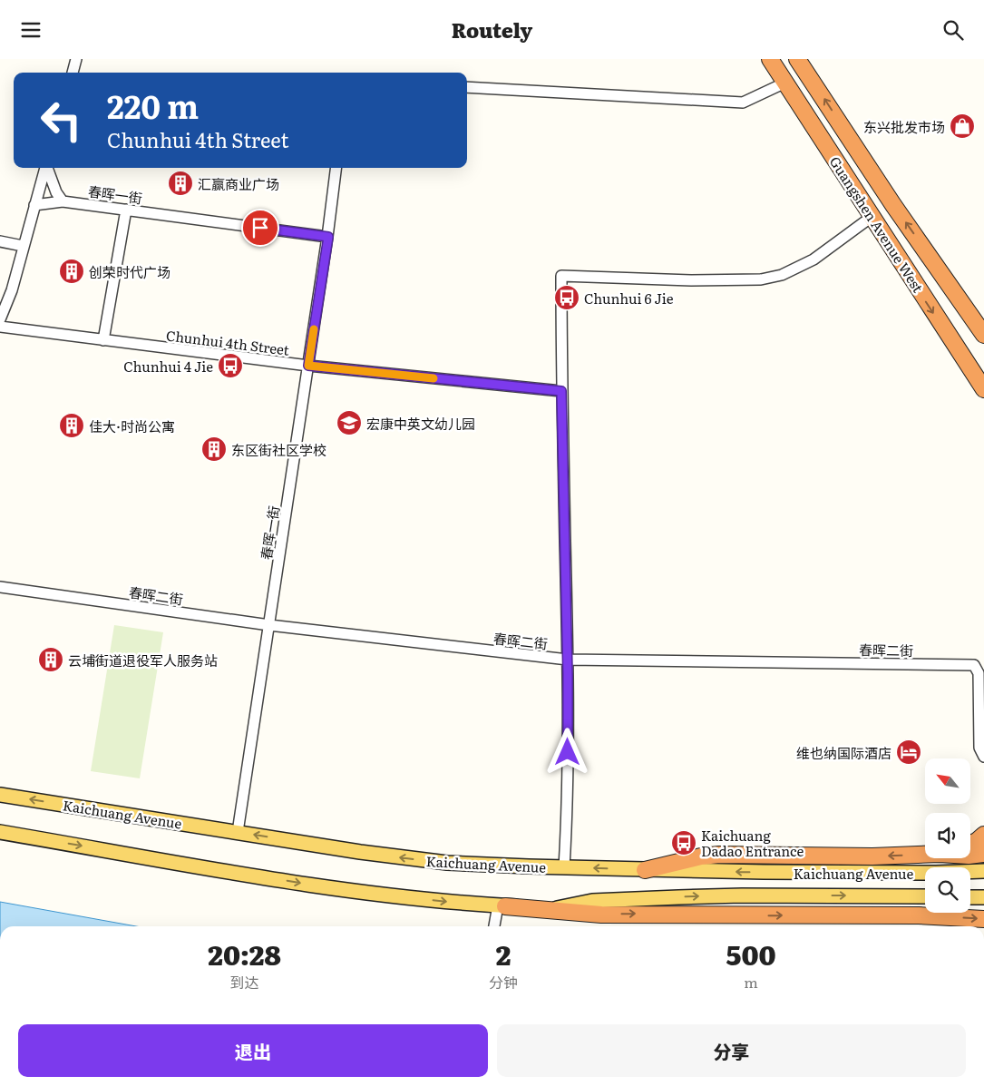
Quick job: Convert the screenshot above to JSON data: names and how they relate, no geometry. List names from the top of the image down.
{
  "streets": {
    "highway": ["Guangshen Avenue West"],
    "main road": ["Kaichuang Avenue"],
    "street": ["春晖一街", "Chunhui 4th Street", "春晖二街"]
  },
  "crossings": [
    ["春晖一街", "Chunhui 4th Street"],
    ["春晖一街", "春晖二街"],
    ["春晖一街", "Kaichuang Avenue"]
  ],
  "places": {
    "shop": ["东兴批发市场"],
    "building": [
      "汇赢商业广场",
      "创荣时代广场",
      "佳大·时尚公寓",
      "东区街社区学校",
      "云埔街道退役军人服务站"
    ],
    "bus stop": ["Chunhui 6 Jie", "Chunhui 4 Jie", "Kaichuang Dadao Entrance"],
    "school or university": ["宏康中英文幼儿园"],
    "hotel": ["维也纳国际酒店"]
  },
  "north": "top left",
  "page": {
    "header": "Routely",
    "turn": ["220 m", "Chunhui 4th Street"],
    "eta": [
      "20:28",
      "到达",
      "2",
      "分钟",
      "500",
      "m"
    ],
    "buttons": ["退出", "分享"]
  }
}
